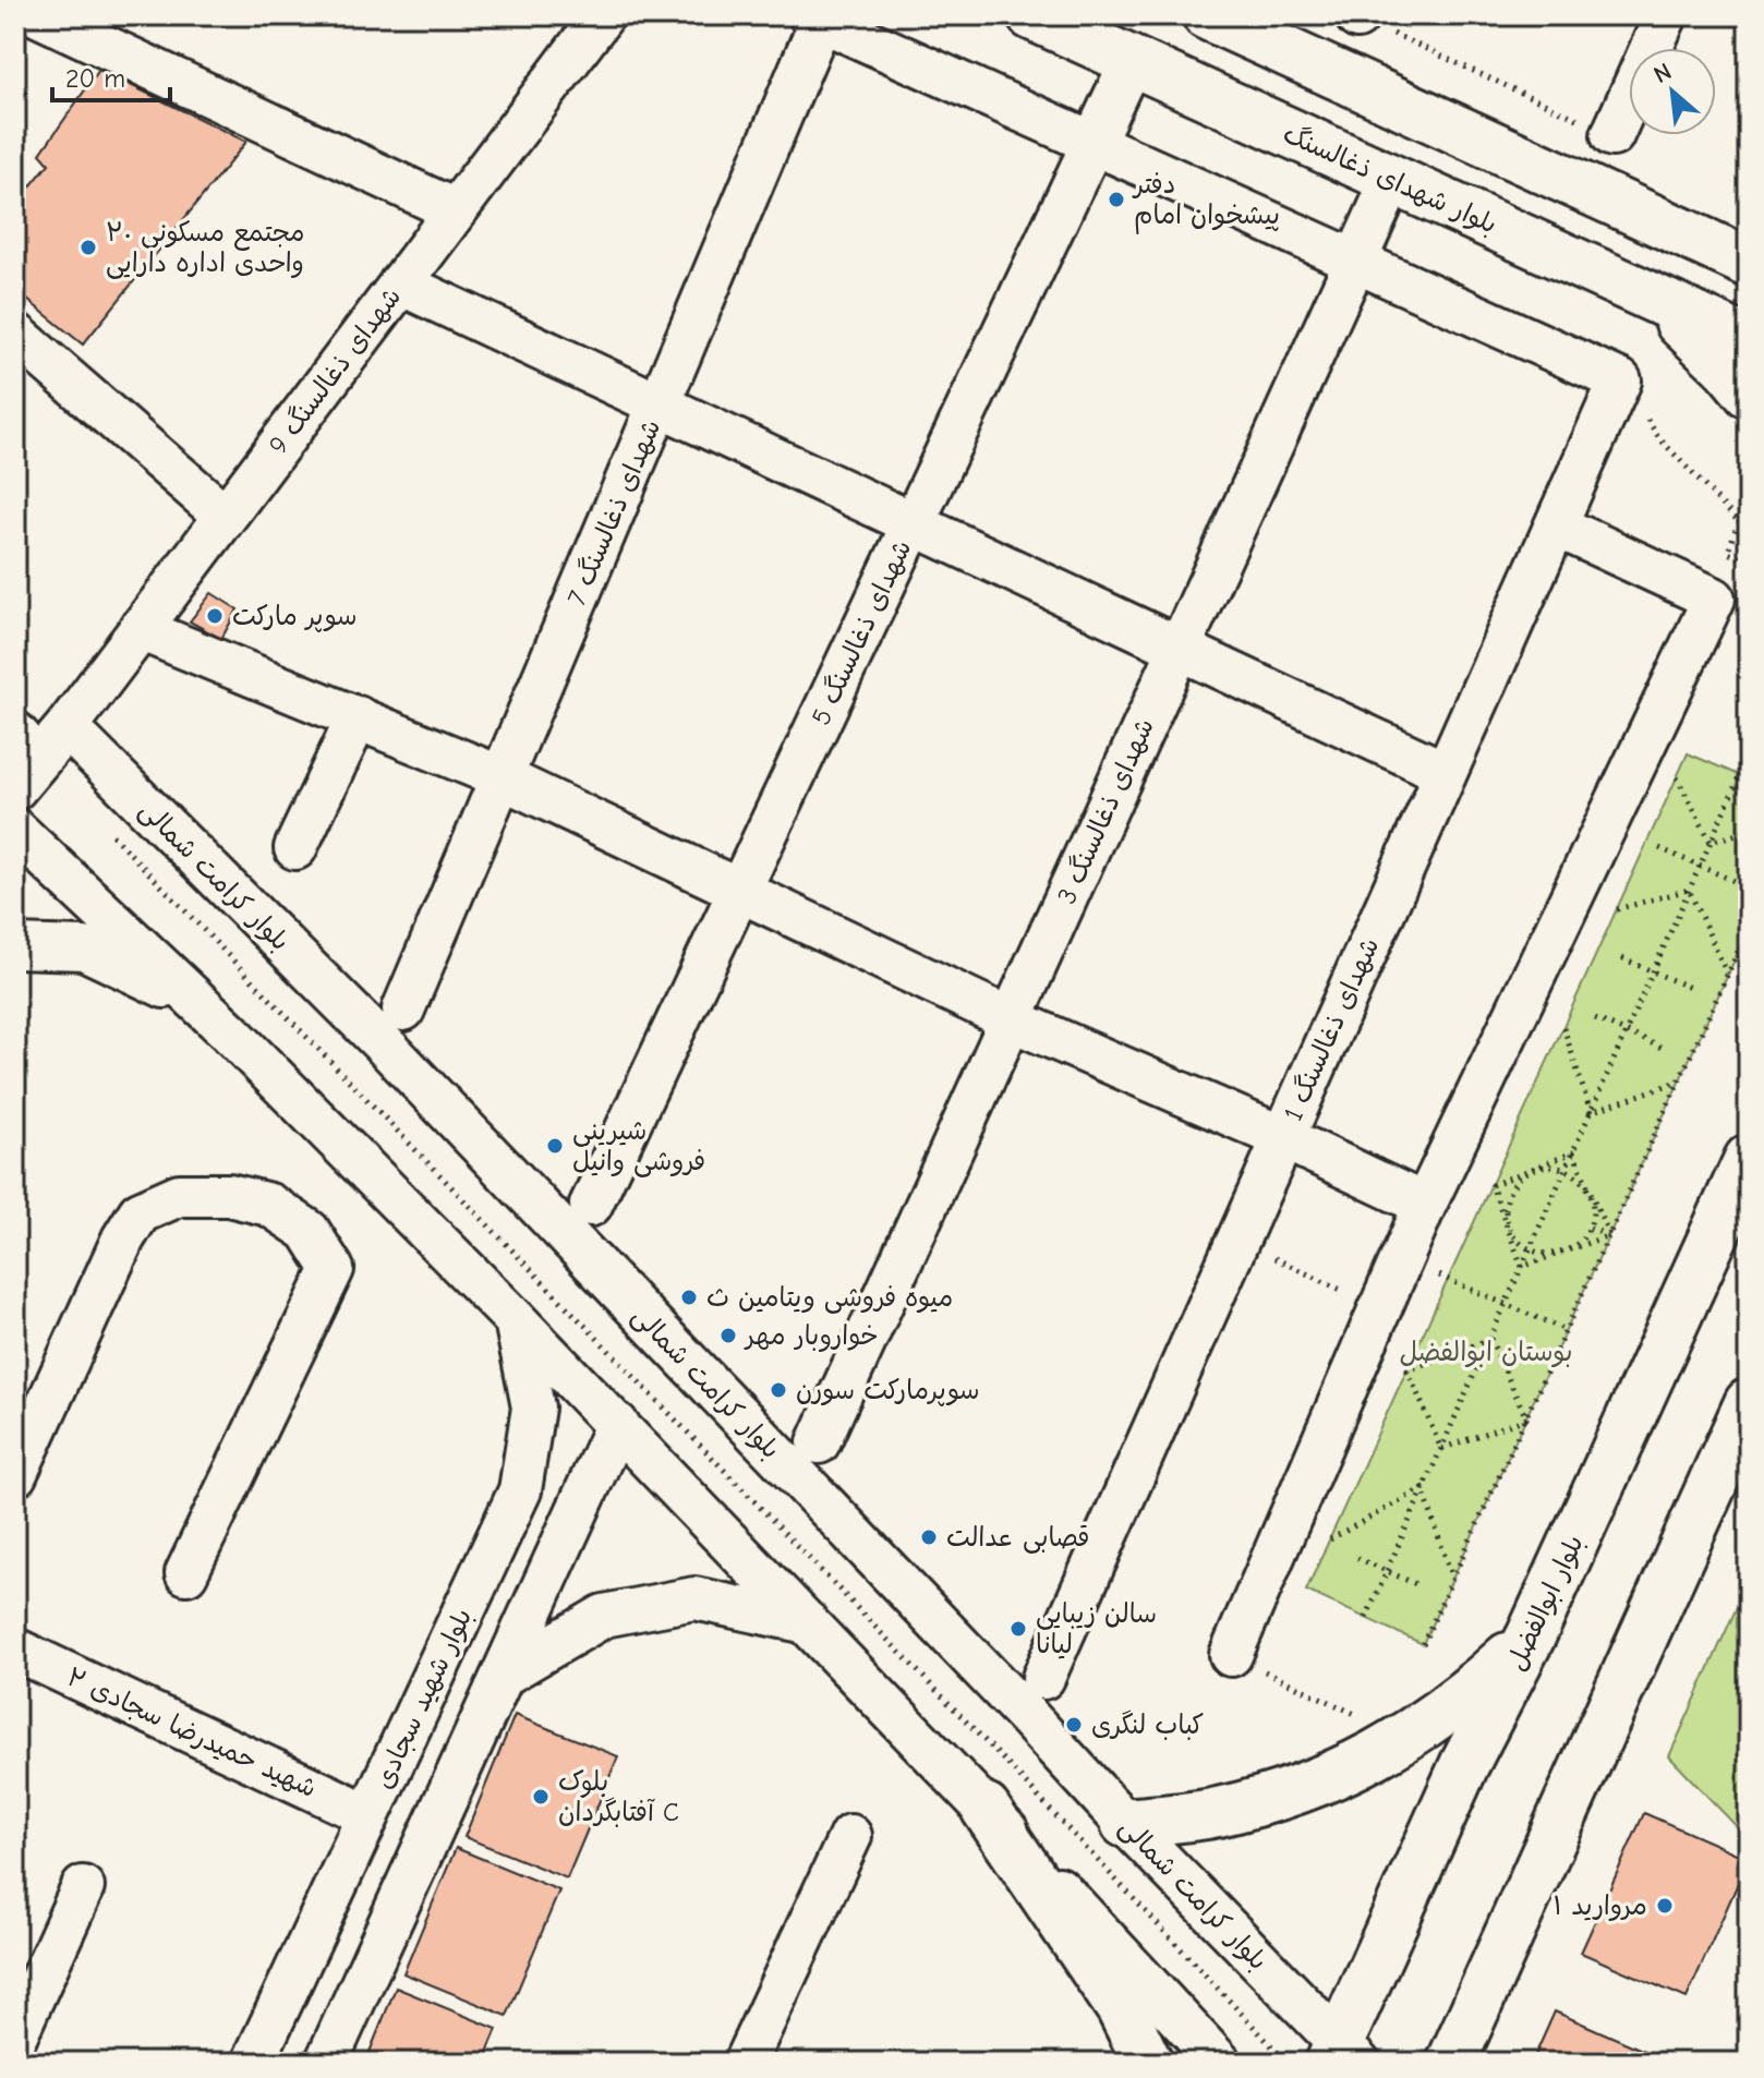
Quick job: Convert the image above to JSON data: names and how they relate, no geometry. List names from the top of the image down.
{
  "streets": {
    "main road": ["بلوار شهدای ذغالسنگ", "بلوار ابوالفضل"],
    "street": [
      "شهدای ذغالسنگ 9",
      "شهدای ذغالسنگ 7",
      "شهدای ذغالسنگ 5",
      "شهدای ذغالسنگ 3",
      "بلوار کرامت شمالی",
      "شهدای ذغالسنگ 1",
      "بلوار شهید سجادی",
      "شهید حمیدرضا سجادی ۲"
    ]
  },
  "crossings": [
    ["بلوار شهدای ذغالسنگ", "شهدای ذغالسنگ 5"],
    ["بلوار شهدای ذغالسنگ", "شهدای ذغالسنگ 3"],
    ["شهدای ذغالسنگ 9", "بلوار کرامت شمالی"],
    ["بلوار کرامت شمالی", "بلوار ابوالفضل"],
    ["بلوار شهید سجادی", "شهید حمیدرضا سجادی ۲"]
  ],
  "parks": ["بوستان ابوالفضل"],
  "places": [
    "دفتر پیشخوان امام",
    "مجتمع مسکونی ۲۰ واحدی اداره دارایی",
    "سوپر مارکت",
    "شیرینی فروشی وانیل",
    "میوه فروشی ویتامین ث",
    "خواروبار مهر",
    "سوپرمارکت سورن",
    "قصابی عدالت",
    "سالن زیبایی لیانا",
    "کباب لنگری",
    "بلوک آفتابگردان C",
    "مروارید ۱"
  ],
  "scale_bar": "20 m",
  "north": "top left"
}
